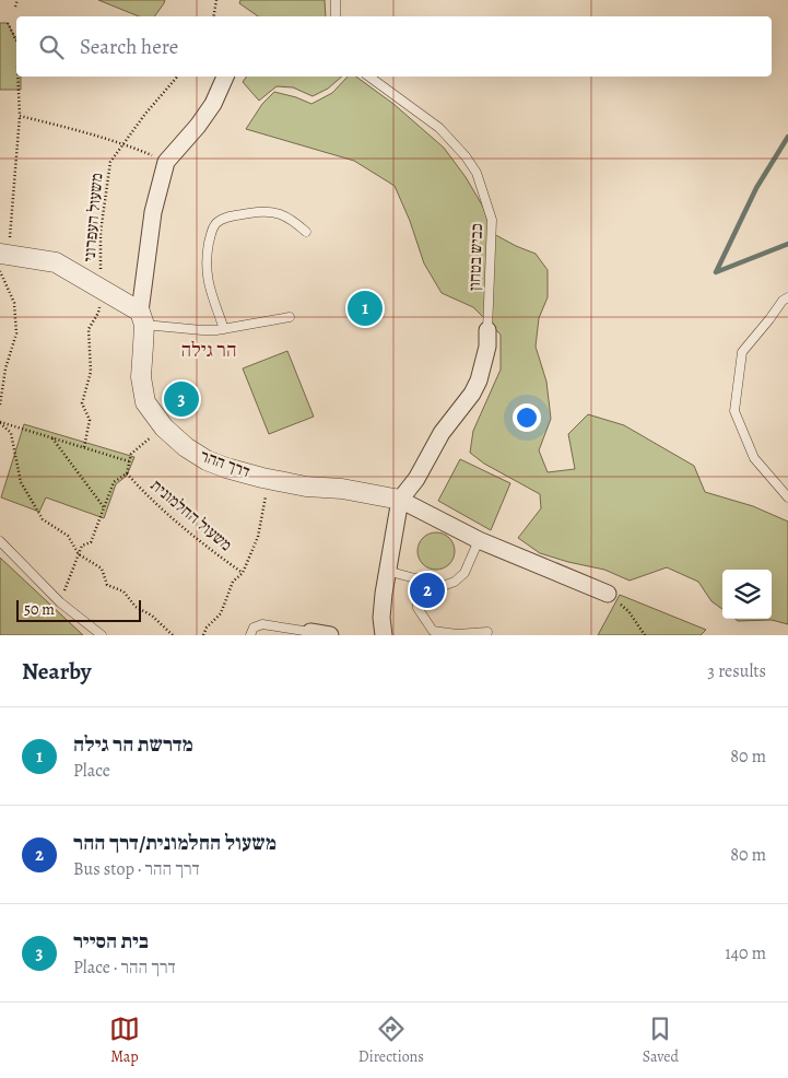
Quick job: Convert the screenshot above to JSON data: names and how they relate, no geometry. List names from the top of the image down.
{
  "streets": {
    "street": ["דרך ההר"],
    "lane": ["כביש בטחון"],
    "path": ["משעול העפרוני", "משעול החלמונית"]
  },
  "districts": ["הר גילה"],
  "scale_bar": "50 m",
  "page": {
    "search": "Search here",
    "pins": ["1", "3", "2"],
    "scale": "50 m",
    "heading": ["Nearby", "3 results"],
    "list": [
      {
        "mark": "1",
        "name": "מדרשת הר גילה",
        "note": "Place",
        "value": "80 m"
      },
      {
        "mark": "2",
        "name": "משעול החלמונית/דרך ההר",
        "note": "Bus stop · דרך ההר",
        "value": "80 m"
      },
      {
        "mark": "3",
        "name": "בית הסייר",
        "note": "Place · דרך ההר",
        "value": "140 m"
      }
    ],
    "nav": ["Map", "Directions", "Saved"]
  }
}
